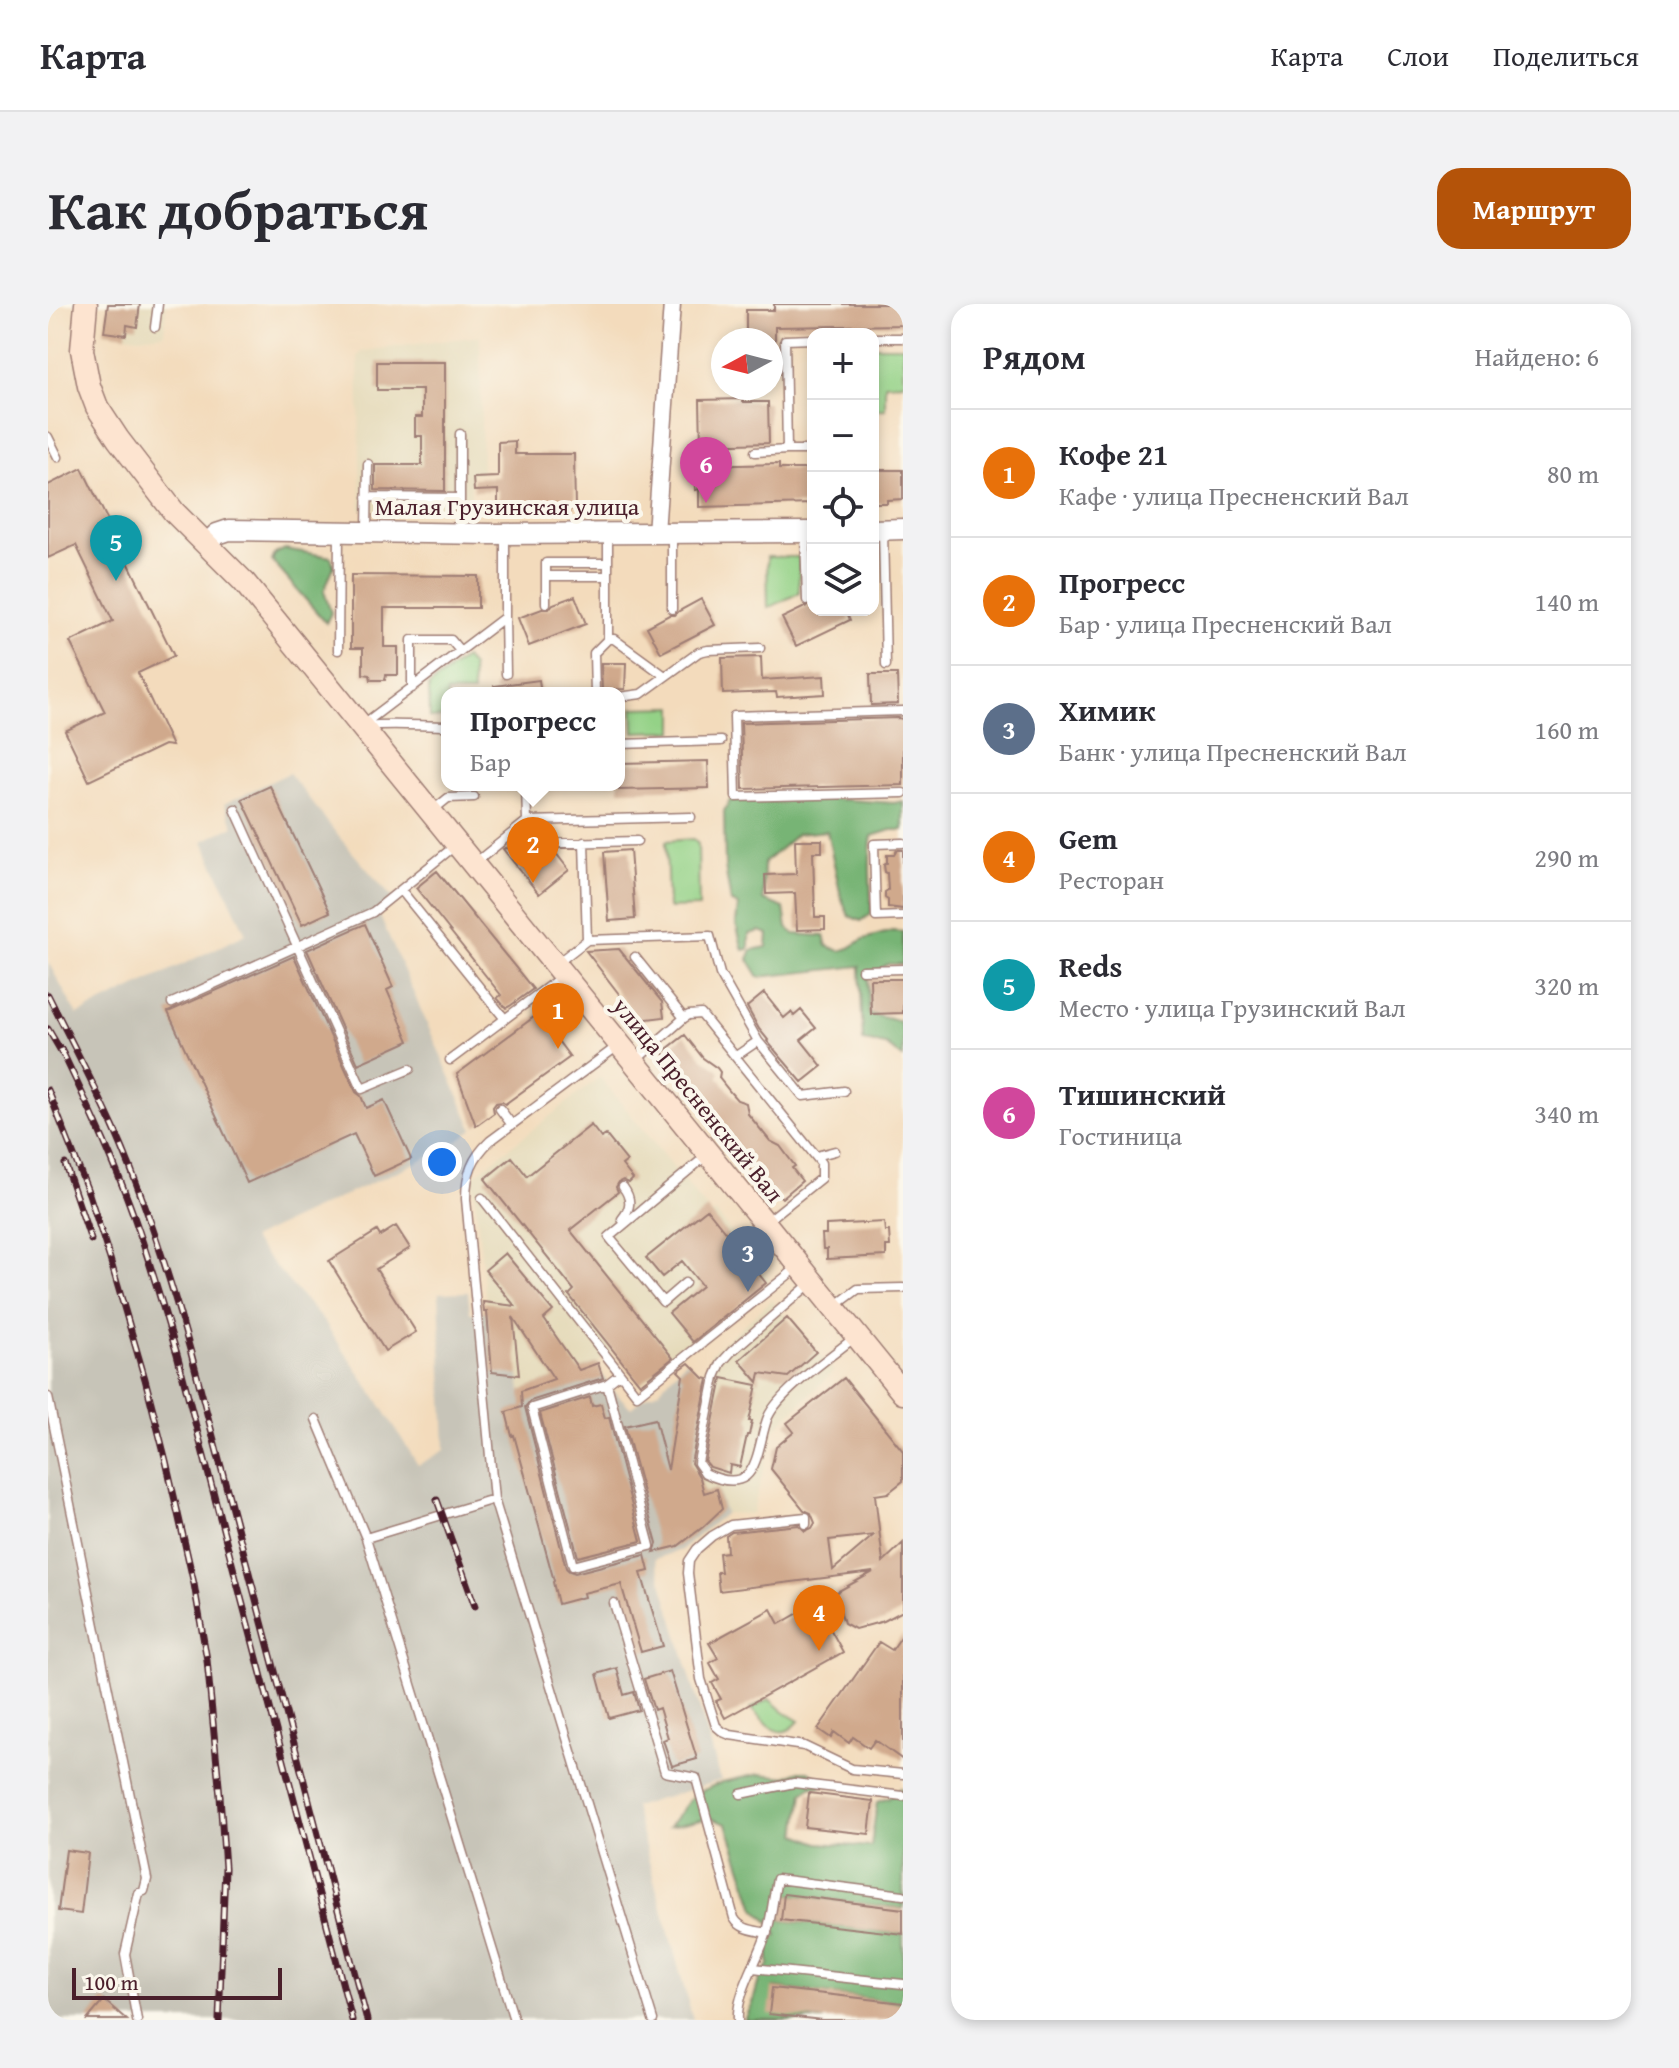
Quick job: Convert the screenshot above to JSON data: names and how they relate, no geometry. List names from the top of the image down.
{
  "streets": {
    "main road": ["улица Пресненский Вал"],
    "street": ["Малая Грузинская улица"]
  },
  "crossings": [
    ["Малая Грузинская улица", "улица Пресненский Вал"]
  ],
  "scale_bar": "100 m",
  "north": "left",
  "page": {
    "header": "Карта",
    "nav": ["Карта", "Слои", "Поделиться"],
    "title": "Как добраться",
    "buttons": "Маршрут",
    "heading": ["Рядом", "Найдено: 6"],
    "map_buttons": ["+", "−"],
    "list": [
      {
        "mark": "1",
        "name": "Кофе 21",
        "note": "Кафе · улица Пресненский Вал",
        "value": "80 m"
      },
      {
        "mark": "2",
        "name": "Прогресс",
        "note": "Бар · улица Пресненский Вал",
        "value": "140 m"
      },
      {
        "mark": "3",
        "name": "Химик",
        "note": "Банк · улица Пресненский Вал",
        "value": "160 m"
      },
      {
        "mark": "4",
        "name": "Gem",
        "note": "Ресторан",
        "value": "290 m"
      },
      {
        "mark": "5",
        "name": "Reds",
        "note": "Место · улица Грузинский Вал",
        "value": "320 m"
      },
      {
        "mark": "6",
        "name": "Тишинский",
        "note": "Гостиница",
        "value": "340 m"
      }
    ],
    "pins": [
      "6",
      "5",
      "2",
      "1",
      "3",
      "4"
    ],
    "popup": ["Прогресс", "Бар"],
    "scale": "100 m"
  }
}
